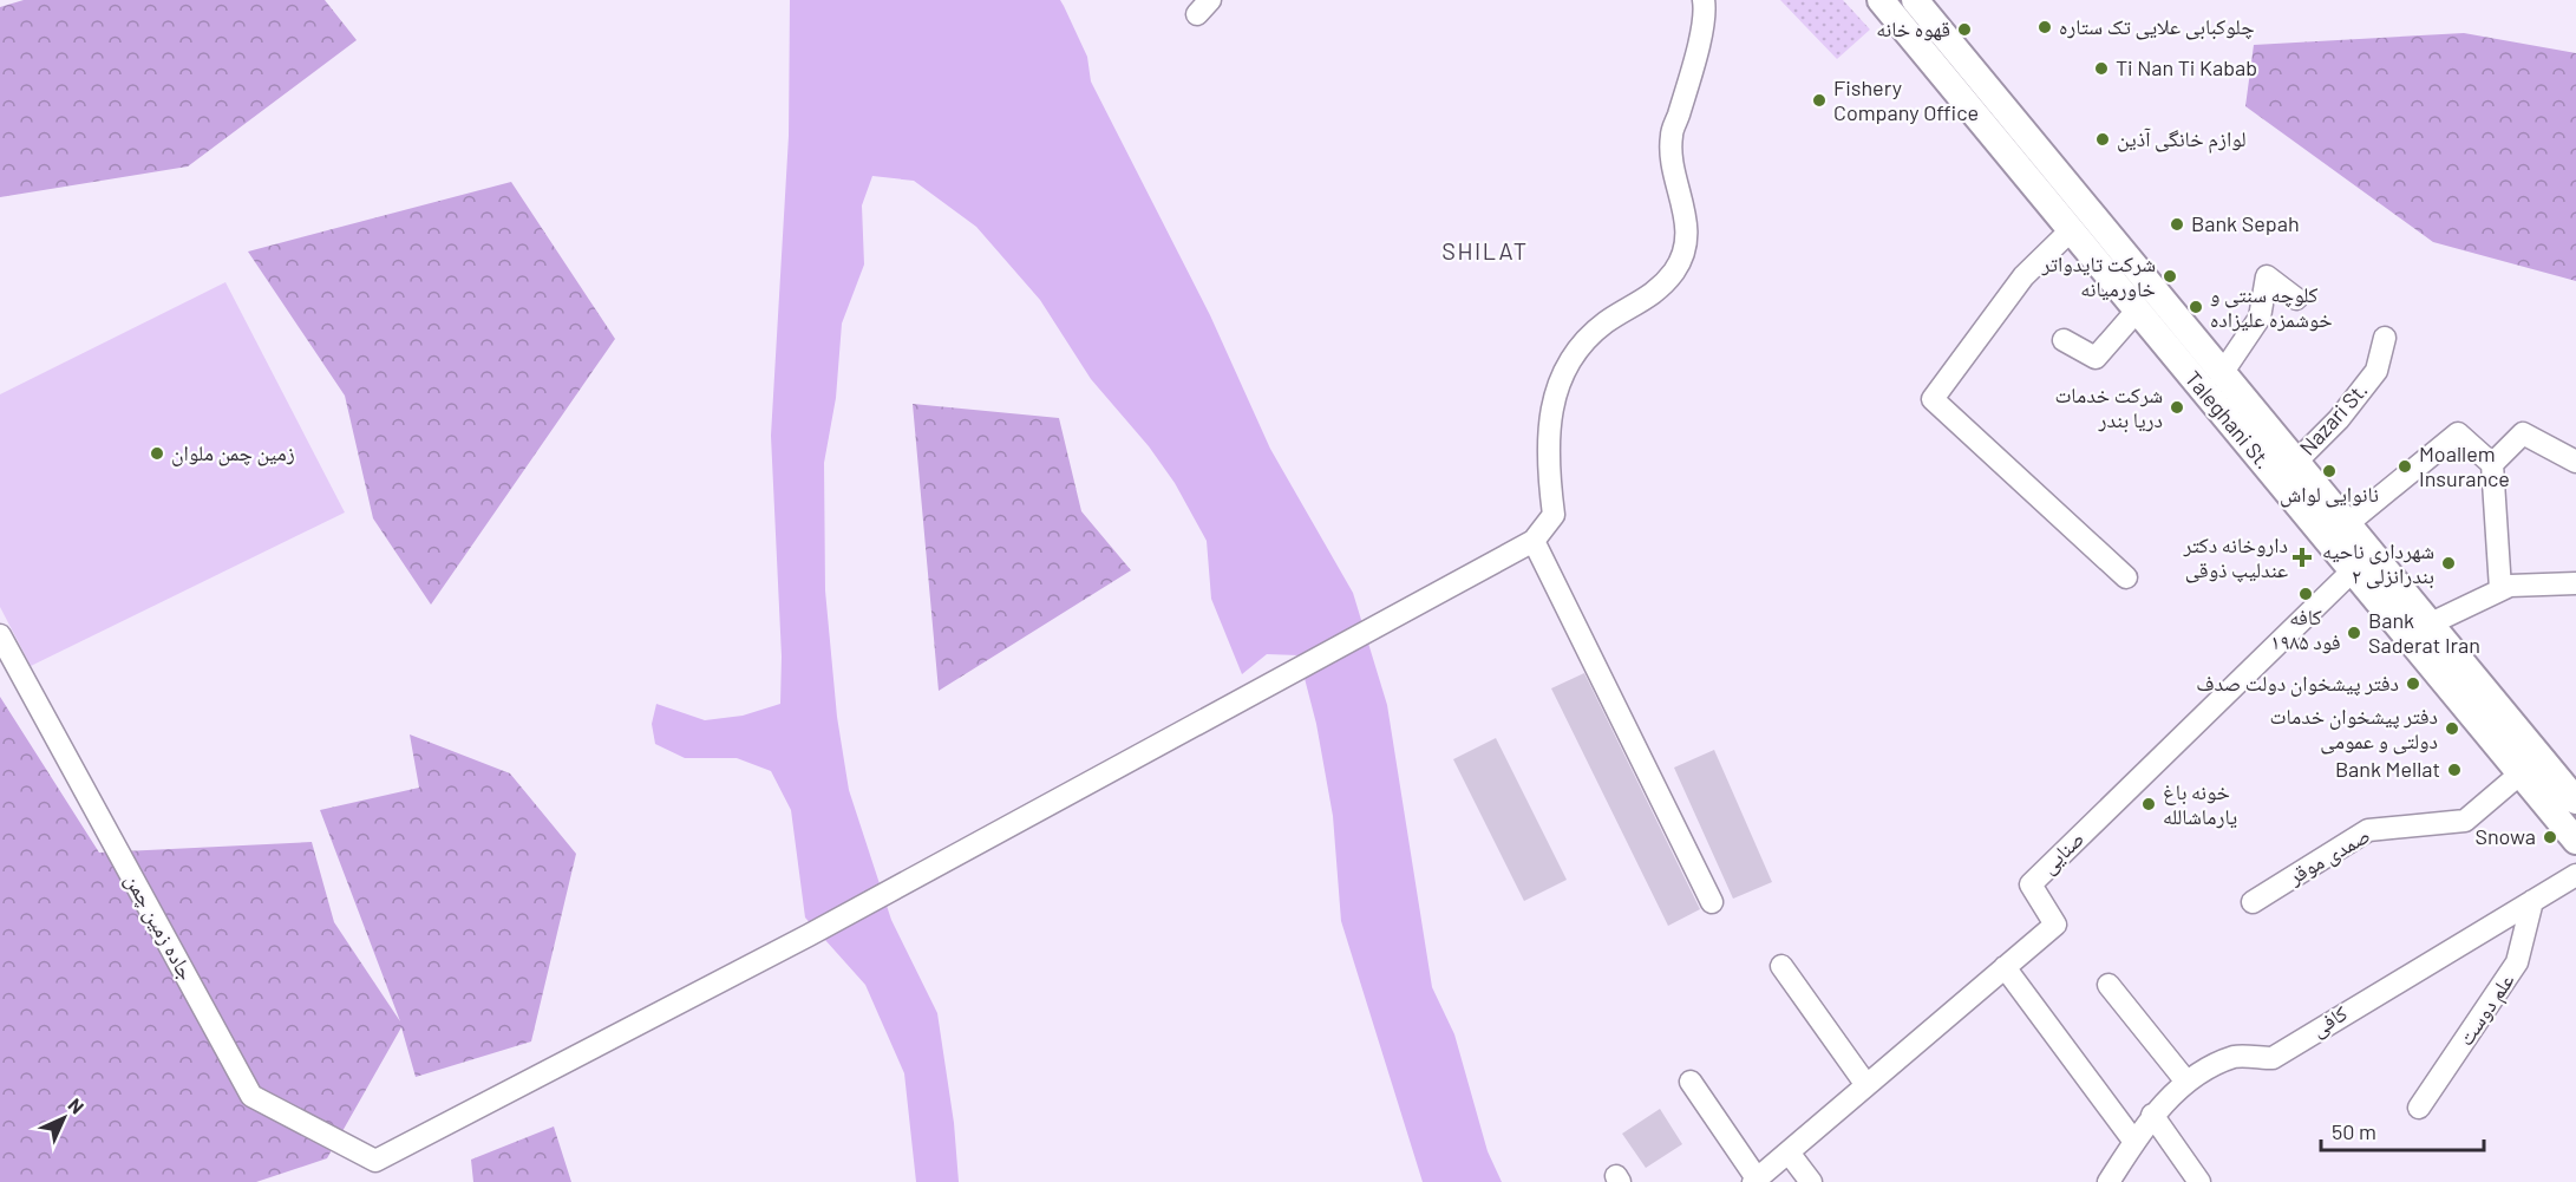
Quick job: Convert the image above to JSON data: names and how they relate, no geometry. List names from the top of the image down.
{
  "streets": {
    "main road": ["Taleghani St."],
    "street": [
      "Nazari St.",
      "صنایی",
      "صمدی موقر",
      "جاده زمین چمن",
      "علم دوست",
      "کافی"
    ]
  },
  "crossings": [
    ["Nazari St.", "Taleghani St."],
    ["Taleghani St.", "صنایی"],
    ["Taleghani St.", "صمدی موقر"],
    ["علم دوست", "کافی"]
  ],
  "districts": ["SHILAT"],
  "places": {
    "other": [
      "چلوکبابی علایی تک ستاره",
      "قهوه خانه",
      "Ti Nan Ti Kabab",
      "Fishery Company Office",
      "لوازم خانگی آذین",
      "Bank Sepah",
      "شرکت تایدواتر خاورمیانه",
      "کلوچه سنتی و خوشمزه علیزاده",
      "شرکت خدمات دریا بندر",
      "زمین چمن ملوان",
      "Moallem Insurance",
      "نانوایی لواش",
      "شهرداری ناحیه ۲ بندرانزلی",
      "کافه فود ۱۹۸۵",
      "Bank Saderat Iran",
      "دفتر پیشخوان دولت صدف",
      "دفتر پیشخوان خدمات دولتی و عمومی",
      "Bank Mellat",
      "خونه باغ یارماشالله",
      "Snowa"
    ],
    "health": ["داروخانه دکتر عندلیپ ذوقی"]
  },
  "scale_bar": "50 m",
  "north": "top right"
}
